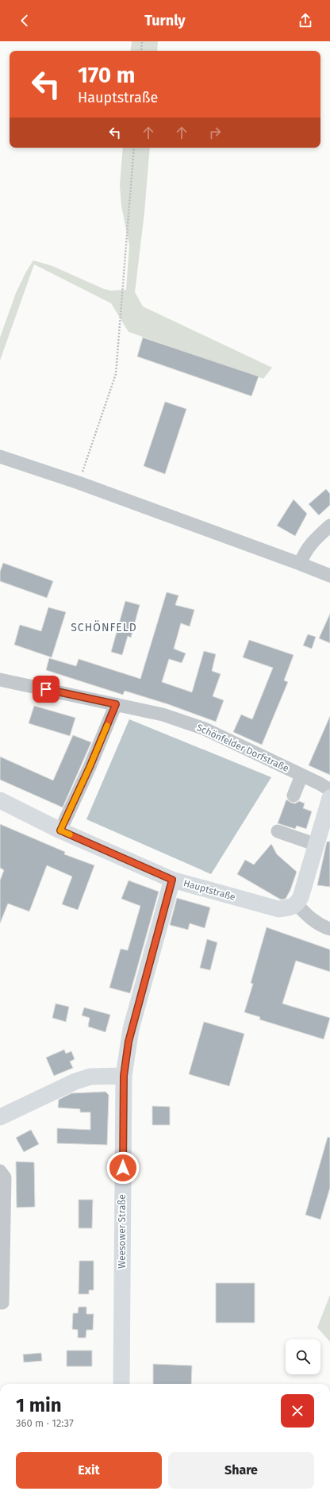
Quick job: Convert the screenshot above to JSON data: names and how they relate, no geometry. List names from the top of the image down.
{
  "streets": {
    "main road": ["Hauptstraße", "Weesower Straße"],
    "street": ["Schönfelder Dorfstraße"]
  },
  "crossings": [
    ["Hauptstraße", "Weesower Straße"]
  ],
  "districts": ["SCHÖNFELD"],
  "page": {
    "header": "Turnly",
    "turn": ["170 m", "Hauptstraße"],
    "heading": ["1 min", "360 m · 12:37"],
    "buttons": ["Exit", "Share"]
  }
}
